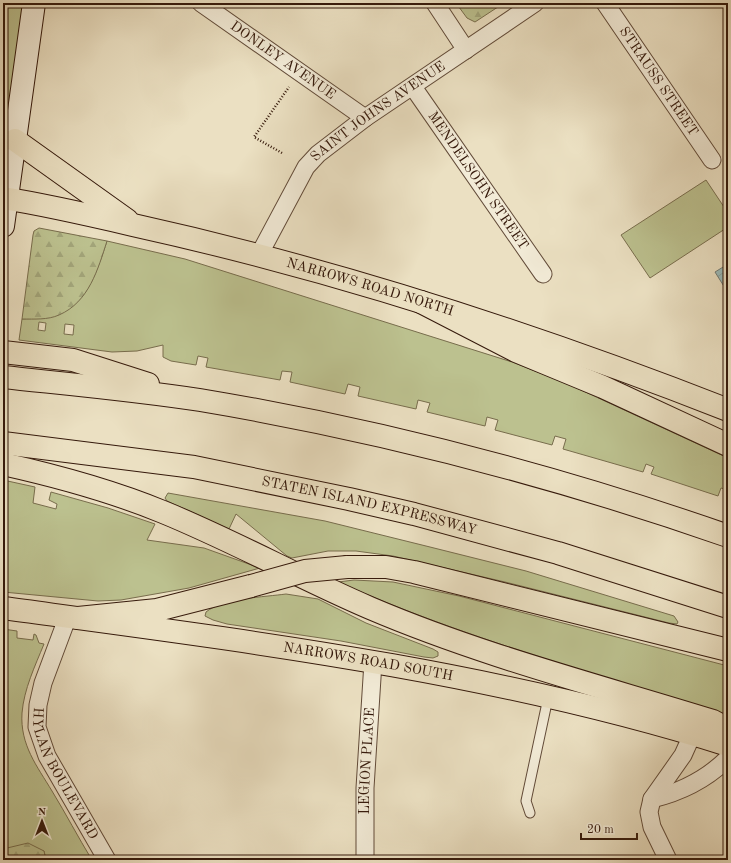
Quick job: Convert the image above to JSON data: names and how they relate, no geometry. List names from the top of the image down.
{
  "streets": {
    "main road": ["NARROWS ROAD NORTH", "STATEN ISLAND EXPRESSWAY", "NARROWS ROAD SOUTH"],
    "street": [
      "DONLEY AVENUE",
      "STRAUSS STREET",
      "SAINT JOHNS AVENUE",
      "MENDELSOHN STREET",
      "LEGION PLACE",
      "HYLAN BOULEVARD"
    ]
  },
  "crossings": [
    ["DONLEY AVENUE", "SAINT JOHNS AVENUE"],
    ["SAINT JOHNS AVENUE", "MENDELSOHN STREET"],
    ["SAINT JOHNS AVENUE", "NARROWS ROAD NORTH"],
    ["NARROWS ROAD SOUTH", "LEGION PLACE"],
    ["NARROWS ROAD SOUTH", "HYLAN BOULEVARD"]
  ],
  "scale_bar": "20 m",
  "north": "top"
}
